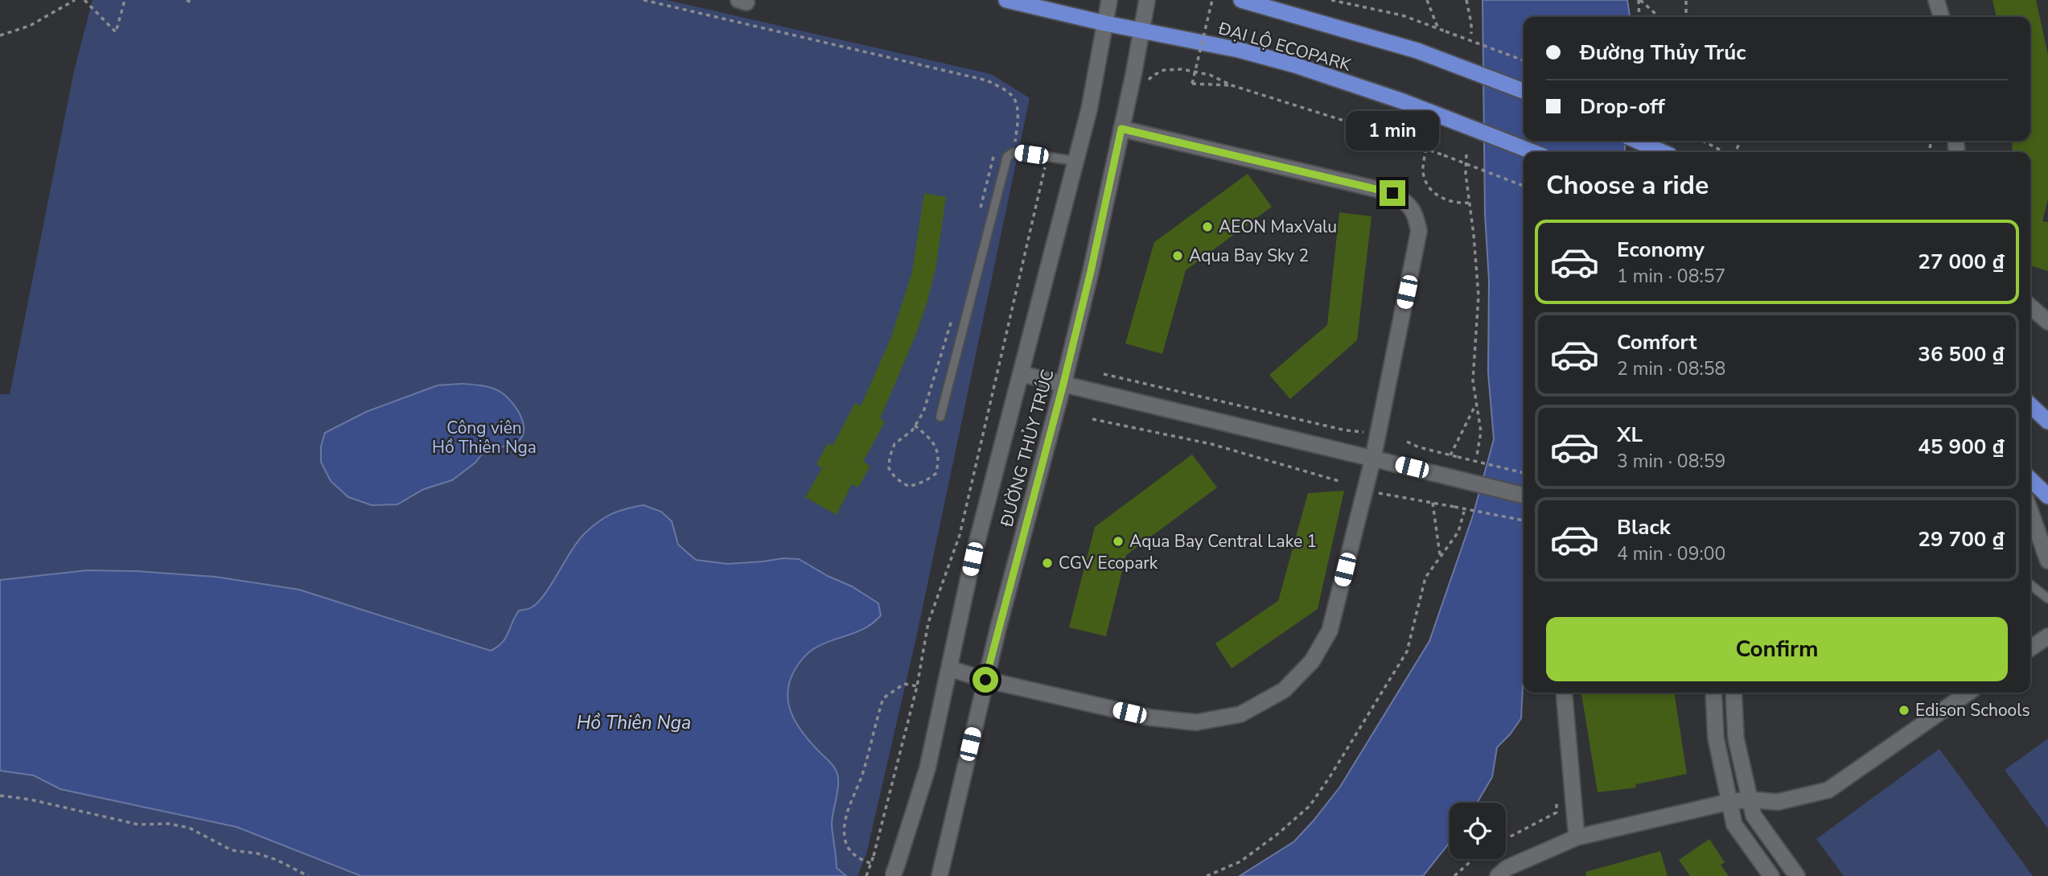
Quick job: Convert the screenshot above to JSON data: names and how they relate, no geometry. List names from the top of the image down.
{
  "streets": {
    "highway": ["ĐẠI LỘ ECOPARK"],
    "street": ["ĐƯỜNG THỦY TRÚC"]
  },
  "crossings": [
    ["ĐẠI LỘ ECOPARK", "ĐƯỜNG THỦY TRÚC"]
  ],
  "water": ["Hồ Thiên Nga"],
  "parks": ["Công viên Hồ Thiên Nga"],
  "places": [
    "AEON MaxValu",
    "Aqua Bay Sky 2",
    "Aqua Bay Central Lake 1",
    "CGV Ecopark",
    "Edison Schools"
  ],
  "page": {
    "banner": ["Đường Thủy Trúc", "Drop-off"],
    "bubble": "1 min",
    "heading": "Choose a ride",
    "list": [
      {
        "name": "Economy",
        "note": "1 min · 08:57",
        "value": "27 000 ₫"
      },
      {
        "name": "Comfort",
        "note": "2 min · 08:58",
        "value": "36 500 ₫"
      },
      {
        "name": "XL",
        "note": "3 min · 08:59",
        "value": "45 900 ₫"
      },
      {
        "name": "Black",
        "note": "4 min · 09:00",
        "value": "29 700 ₫"
      }
    ],
    "buttons": "Confirm"
  }
}
